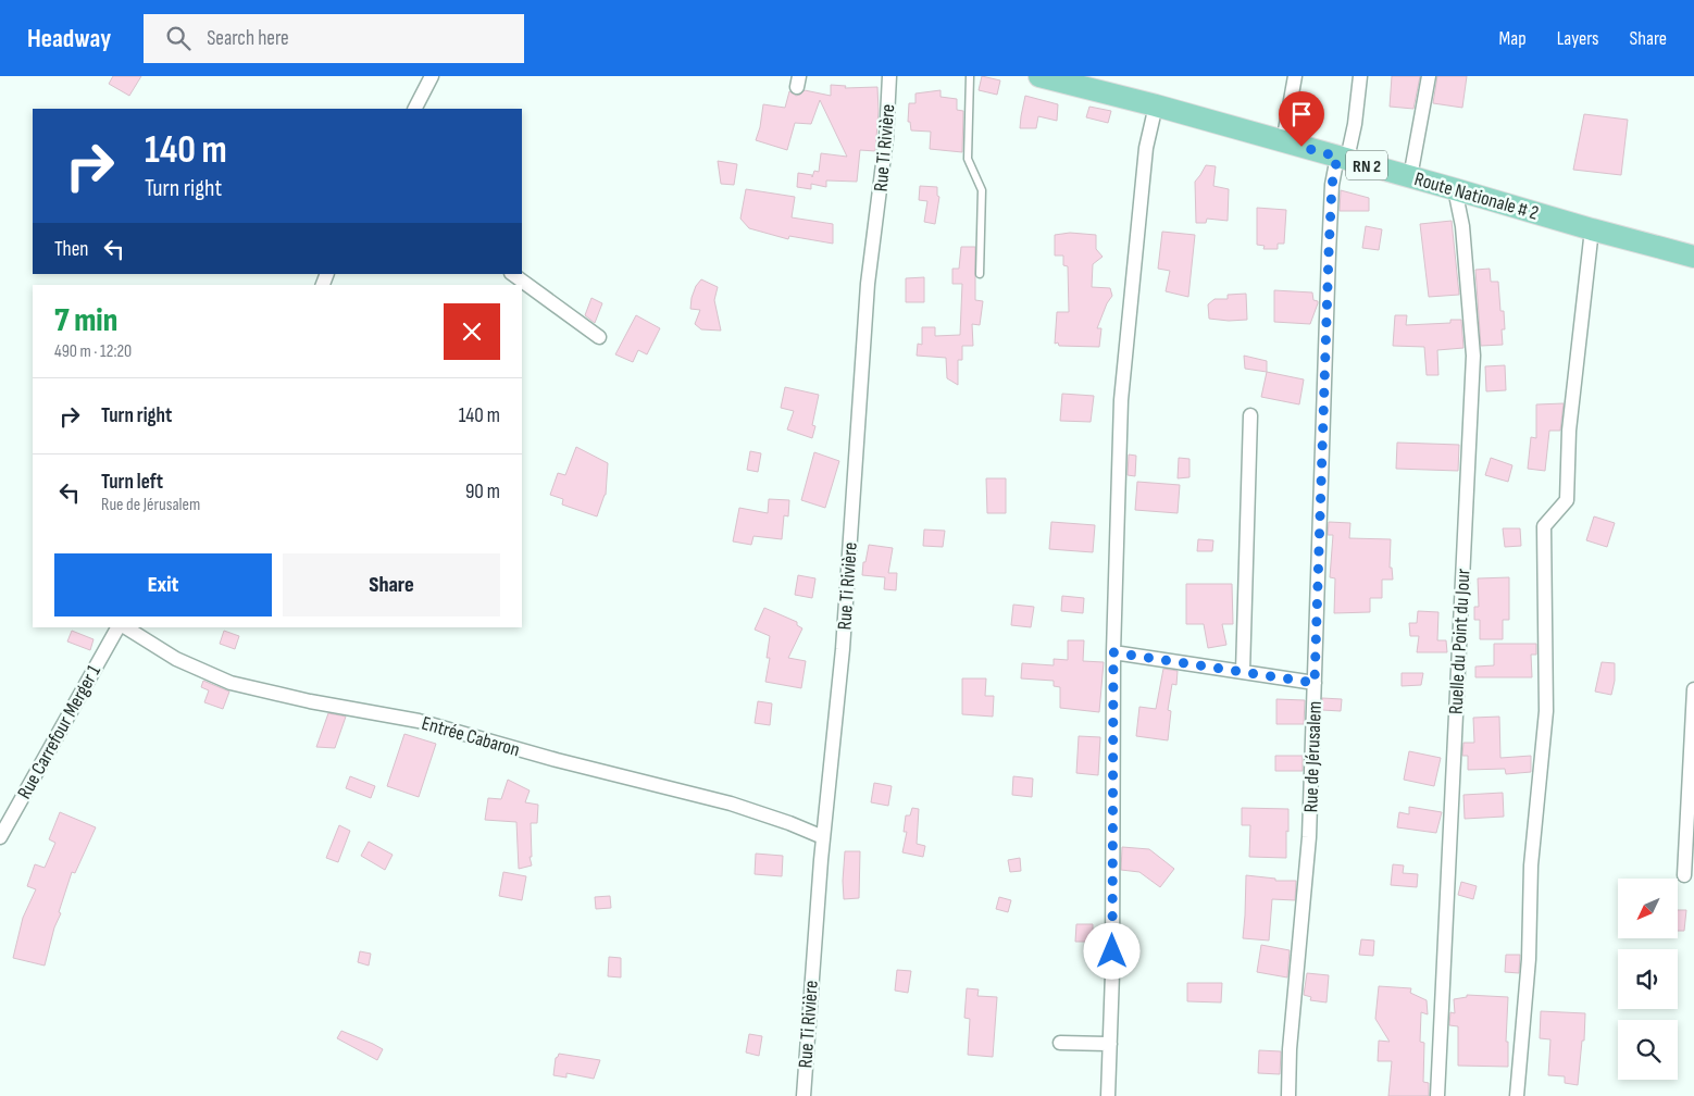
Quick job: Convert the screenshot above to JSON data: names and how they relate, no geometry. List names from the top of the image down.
{
  "streets": {
    "main road": ["RN 2", "Route Nationale # 2"],
    "street": [
      "Rue Ti Rivière",
      "Ruelle du Point du Jour",
      "Rue Carrefour Merger 1",
      "Entrée Cabaron",
      "Rue de Jérusalem"
    ]
  },
  "crossings": [
    ["Rue Ti Rivière", "Entrée Cabaron"],
    ["Route Nationale # 2", "Ruelle du Point du Jour"],
    ["Route Nationale # 2", "Rue de Jérusalem"]
  ],
  "north": "bottom left",
  "page": {
    "header": "Headway",
    "search": "Search here",
    "nav": ["Map", "Layers", "Share"],
    "turn": ["140 m", "Turn right"],
    "then": "Then",
    "heading": ["7 min", "490 m · 12:20"],
    "list": [
      {
        "name": "Turn right",
        "value": "140 m"
      },
      {
        "name": "Turn left",
        "note": "Rue de Jérusalem",
        "value": "90 m"
      }
    ],
    "buttons": ["Exit", "Share"]
  }
}
